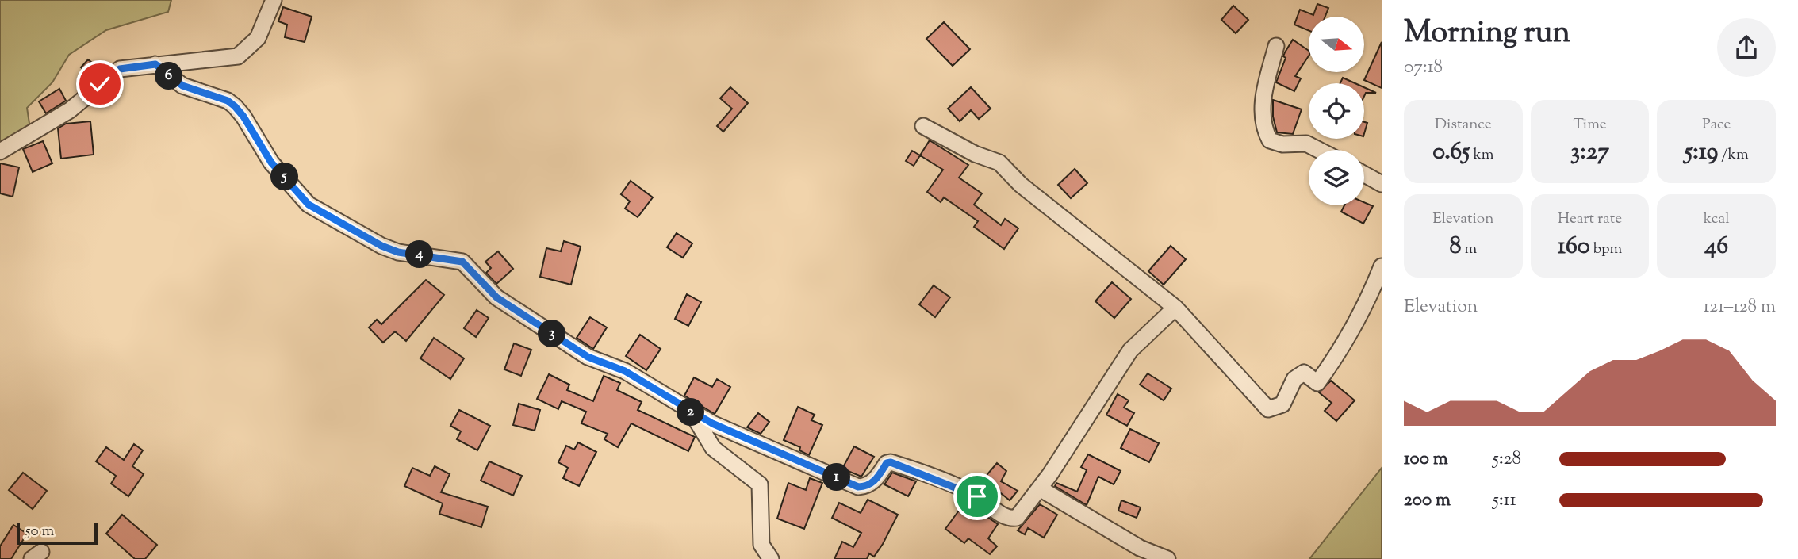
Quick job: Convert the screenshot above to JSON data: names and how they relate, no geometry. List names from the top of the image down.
{
  "scale_bar": "50 m",
  "north": "right",
  "page": {
    "heading": ["Morning run", "07:18"],
    "pins": [
      "6",
      "5",
      "4",
      "3",
      "2",
      "1"
    ],
    "stats": [
      ["Distance", "0.65 km"],
      ["Time", "3:27"],
      ["Pace", "5:19 /km"],
      ["Elevation", "8 m"],
      ["Heart rate", "160 bpm"],
      ["kcal", "46"]
    ],
    "chart": ["Elevation", "121–128 m"],
    "list": [
      {
        "name": "100 m",
        "note": "5:28"
      },
      {
        "name": "200 m",
        "note": "5:11"
      }
    ],
    "scale": "50 m"
  }
}
